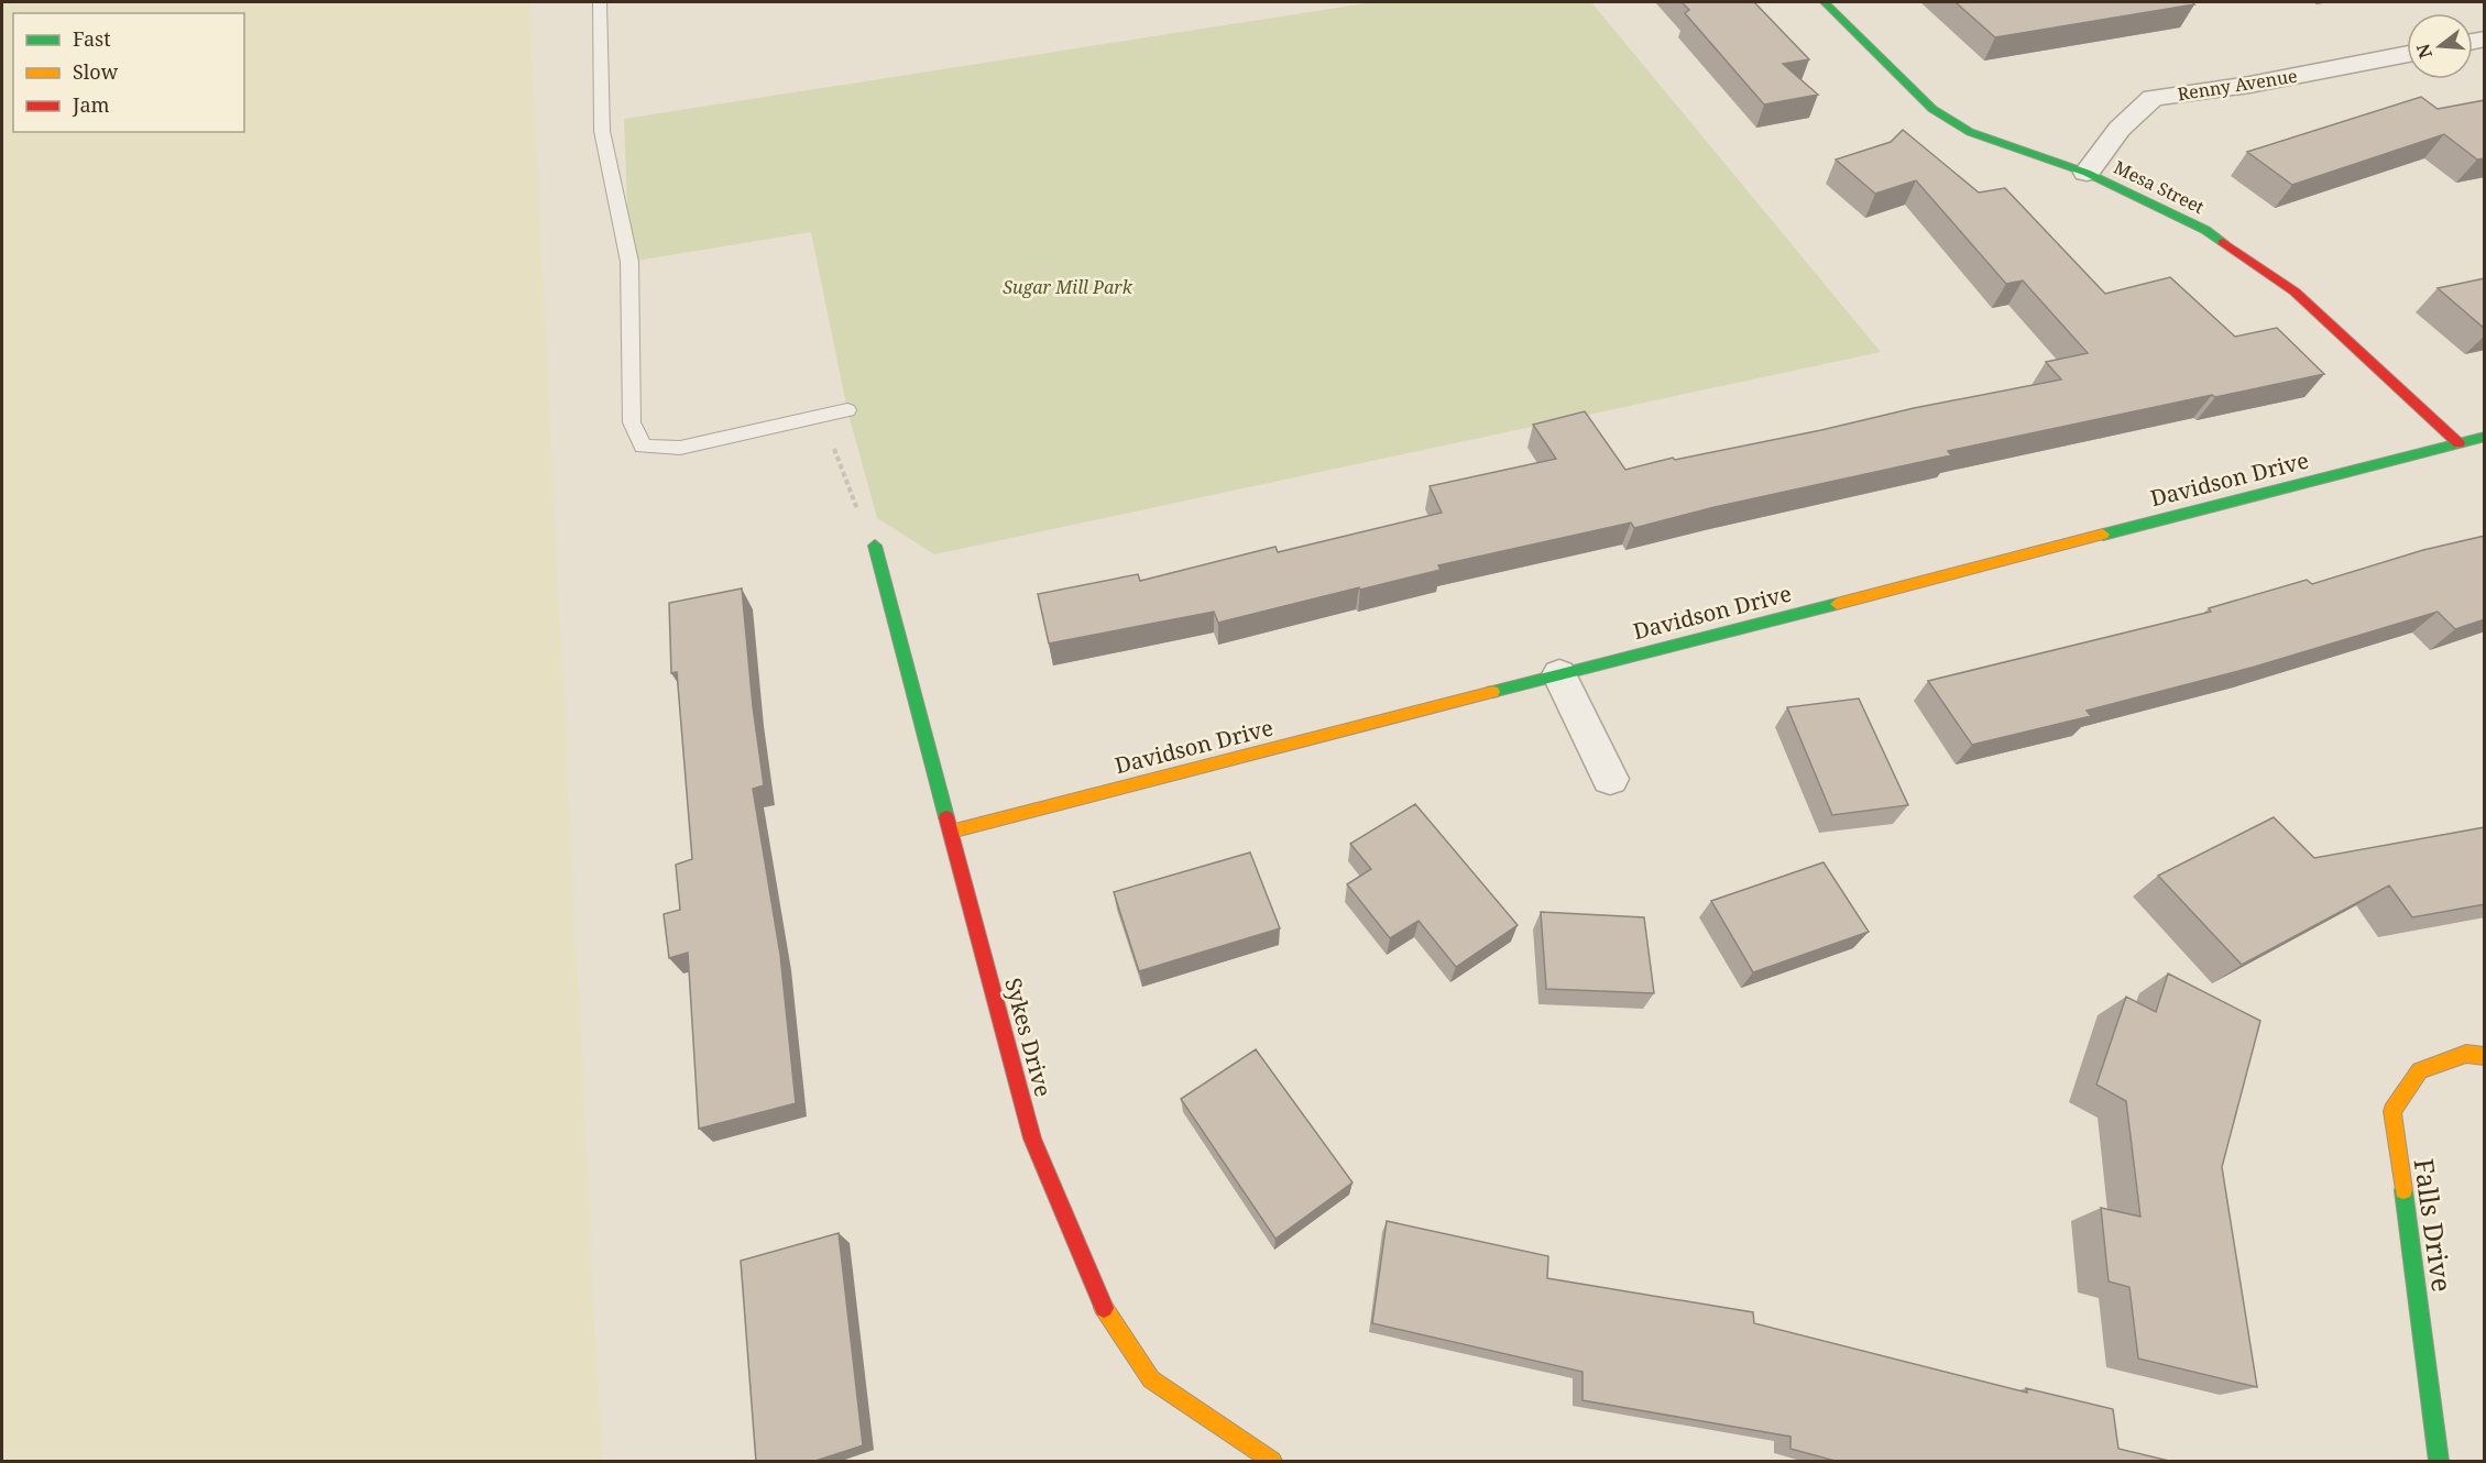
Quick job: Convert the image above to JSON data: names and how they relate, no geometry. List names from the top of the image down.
{
  "streets": {
    "street": [
      "Renny Avenue",
      "Mesa Street",
      "Davidson Drive",
      "Sykes Drive",
      "Falls Drive"
    ]
  },
  "crossings": [
    ["Renny Avenue", "Mesa Street"],
    ["Mesa Street", "Davidson Drive"],
    ["Davidson Drive", "Sykes Drive"]
  ],
  "parks": ["Sugar Mill Park"],
  "legend": ["Fast", "Slow", "Jam"],
  "north": "left"
}
